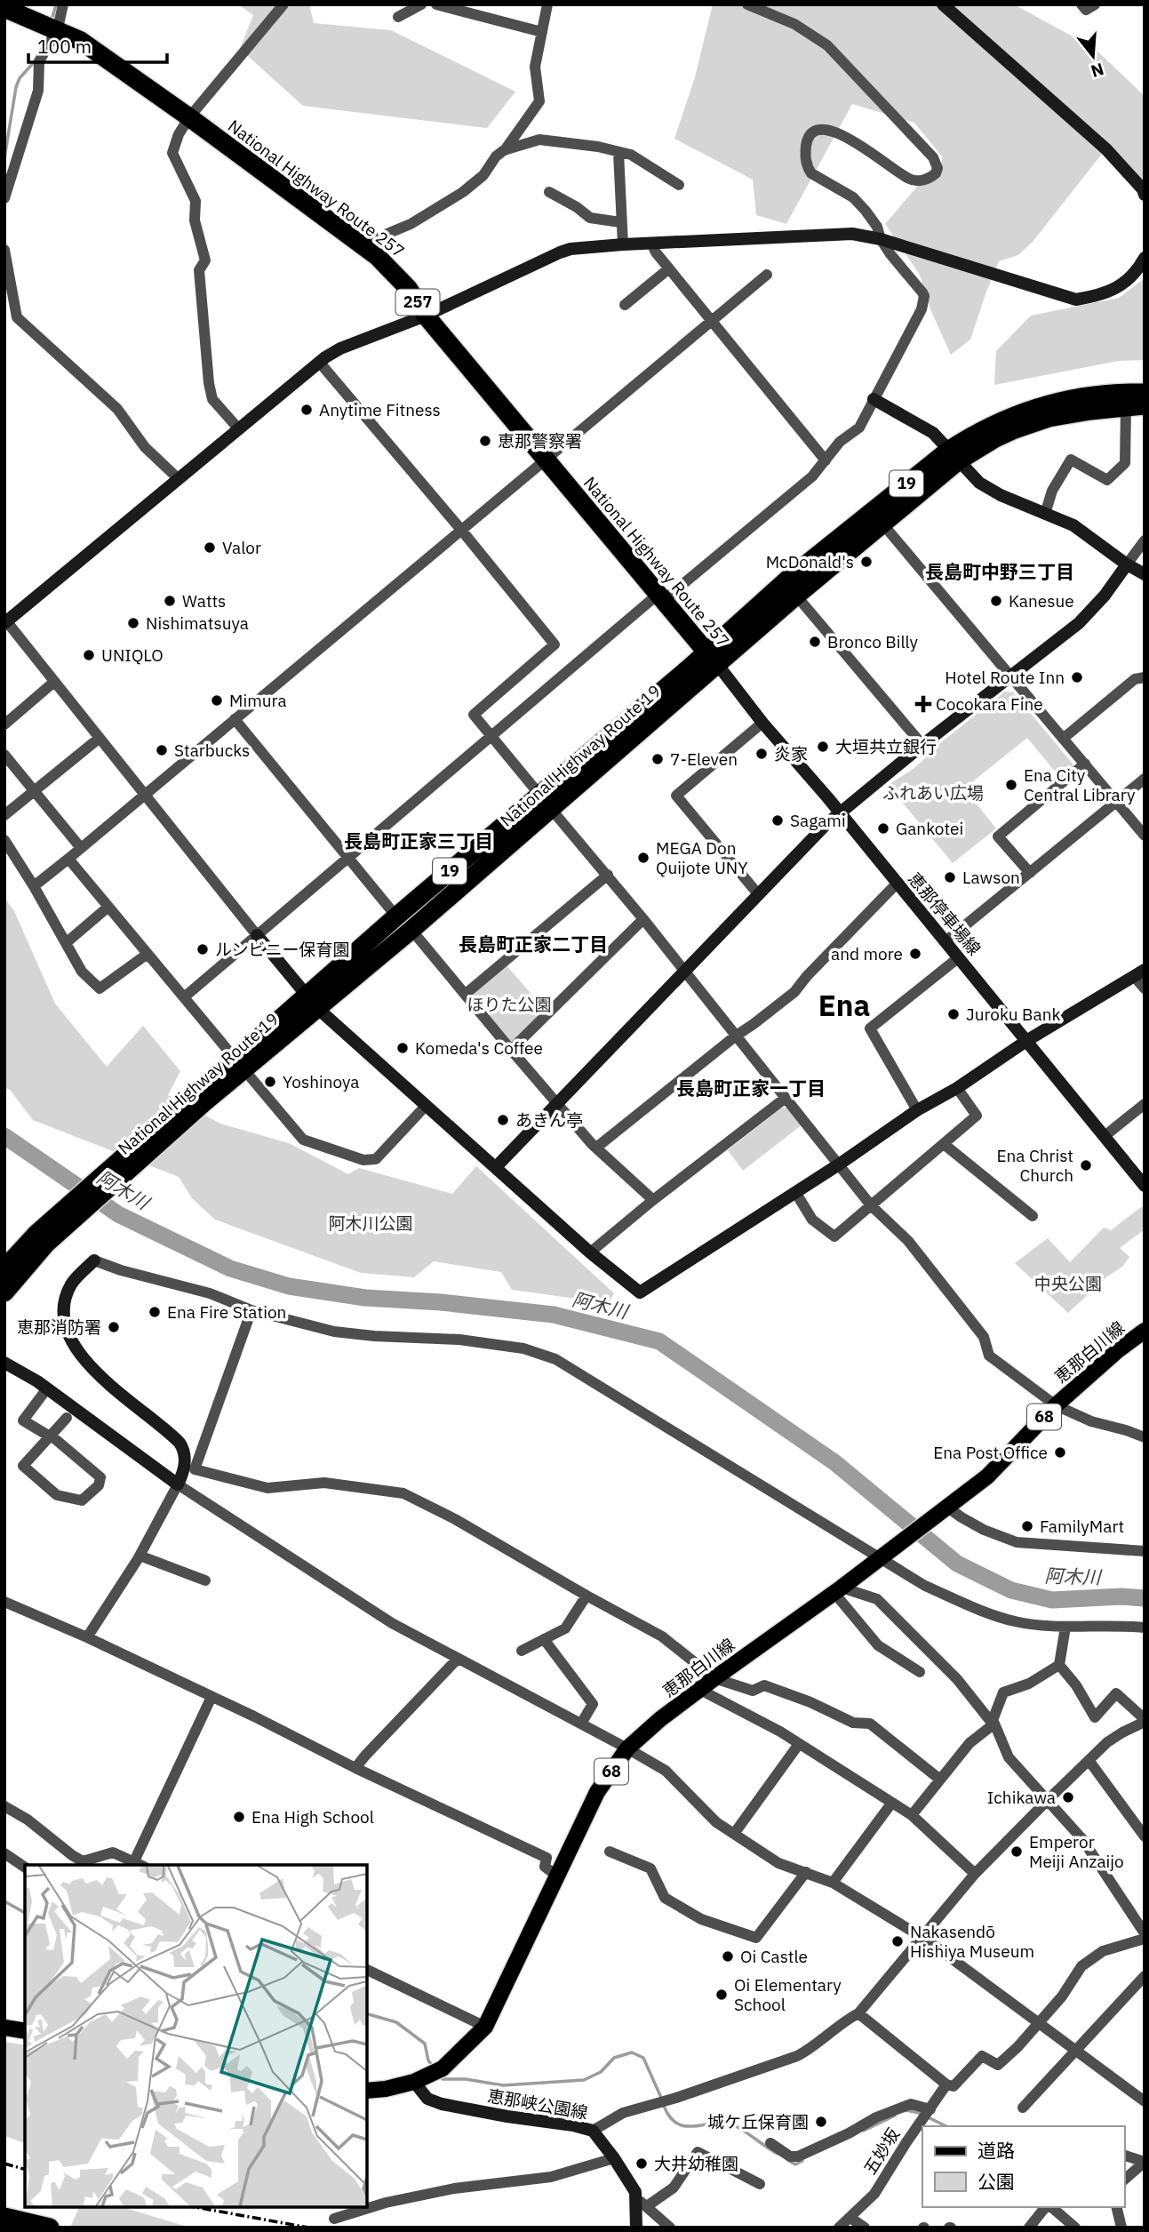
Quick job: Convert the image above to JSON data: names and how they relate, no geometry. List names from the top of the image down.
{
  "streets": {
    "highway": [
      "National Highway Route 257",
      "257",
      "19",
      "National Highway Route 19"
    ],
    "main road": ["恵那白川線", "68"],
    "street": ["恵那停車場線", "恵那峡公園線", "五妙坂"]
  },
  "crossings": [
    ["National Highway Route 257", "National Highway Route 19"],
    ["National Highway Route 257", "恵那停車場線"],
    ["National Highway Route 19", "恵那停車場線"],
    ["恵那白川線", "恵那峡公園線"]
  ],
  "districts": [
    "長島町中野三丁目",
    "長島町正家三丁目",
    "長島町正家二丁目",
    "Ena",
    "長島町正家一丁目"
  ],
  "water": ["阿木川"],
  "parks": [
    "ふれあい広場",
    "ほりた公園",
    "阿木川公園",
    "中央公園"
  ],
  "places": {
    "other": [
      "Anytime Fitness",
      "恵那警察署",
      "Valor",
      "McDonald's",
      "Watts",
      "Kanesue",
      "Nishimatsuya",
      "Bronco Billy",
      "UNIQLO",
      "Hotel Route Inn",
      "Mimura",
      "大垣共立銀行",
      "Starbucks",
      "炎家",
      "7-Eleven",
      "Ena City Central Library",
      "Sagami",
      "Gankotei",
      "MEGA Don Quijote UNY",
      "Lawson",
      "ルンビニー保育園",
      "and more",
      "Juroku Bank",
      "Komeda's Coffee",
      "Yoshinoya",
      "あきん亭",
      "Ena Christ Church",
      "Ena Fire Station",
      "恵那消防署",
      "Ena Post Office",
      "FamilyMart",
      "Ichikawa",
      "Ena High School",
      "Emperor Meiji Anzaijo",
      "Nakasendō Hishiya Museum",
      "Oi Castle",
      "Oi Elementary School",
      "城ケ丘保育園",
      "大井幼稚園"
    ],
    "health": ["Cocokara Fine"]
  },
  "legend": ["道路", "公園"],
  "scale_bar": "100 m",
  "north": "bottom"
}
